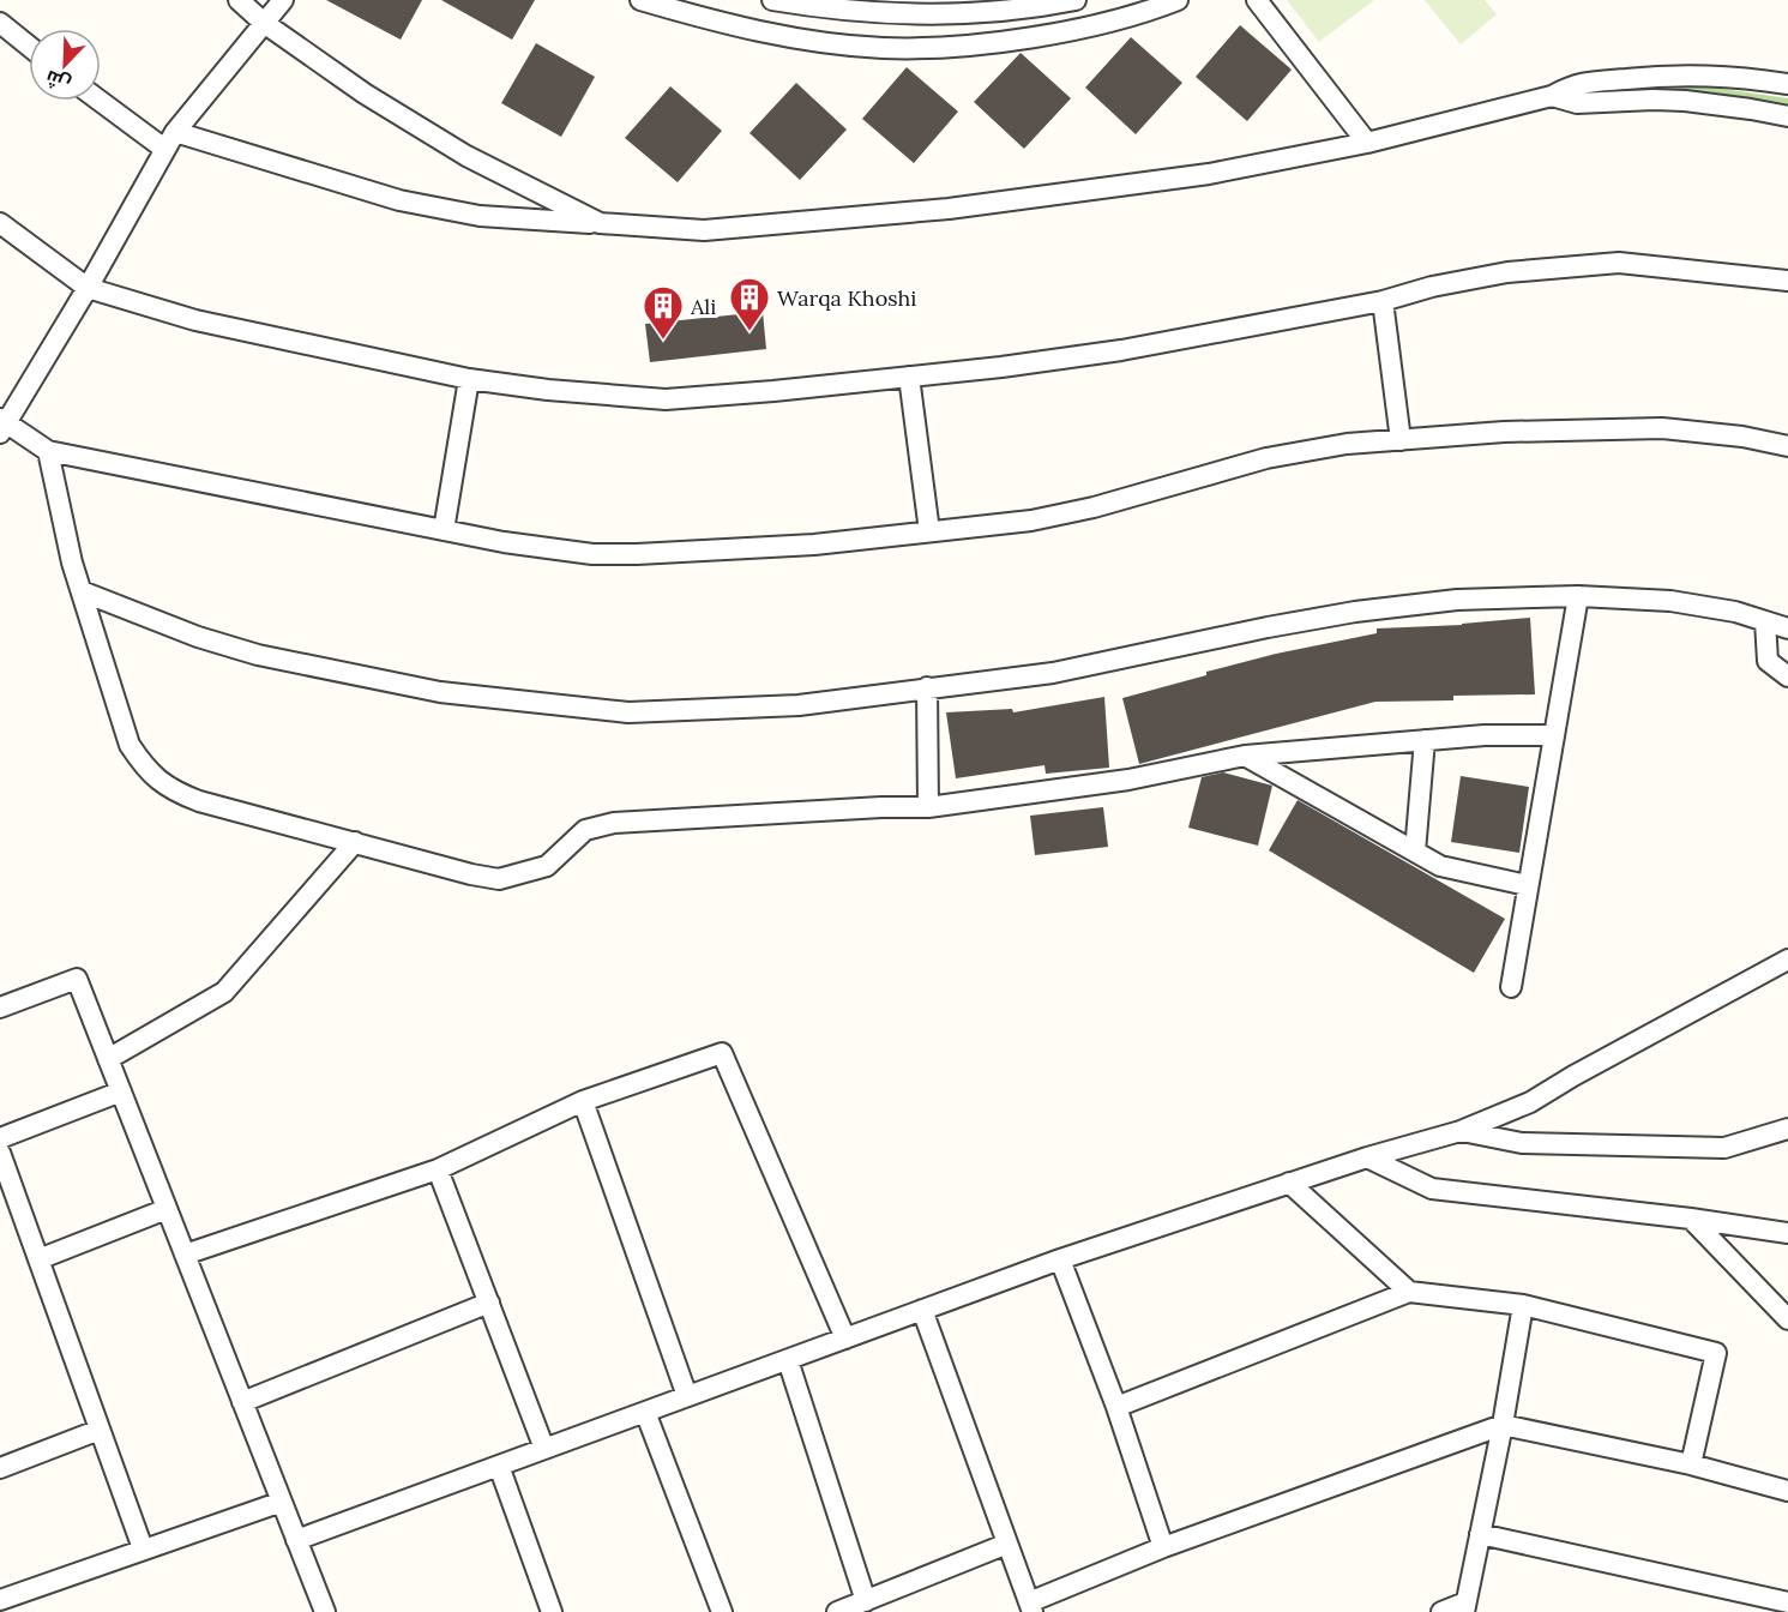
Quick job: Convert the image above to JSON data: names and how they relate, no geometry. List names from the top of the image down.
{
  "places": {
    "building": ["Warqa Khoshi", "Ali"]
  },
  "north": "bottom left"
}
